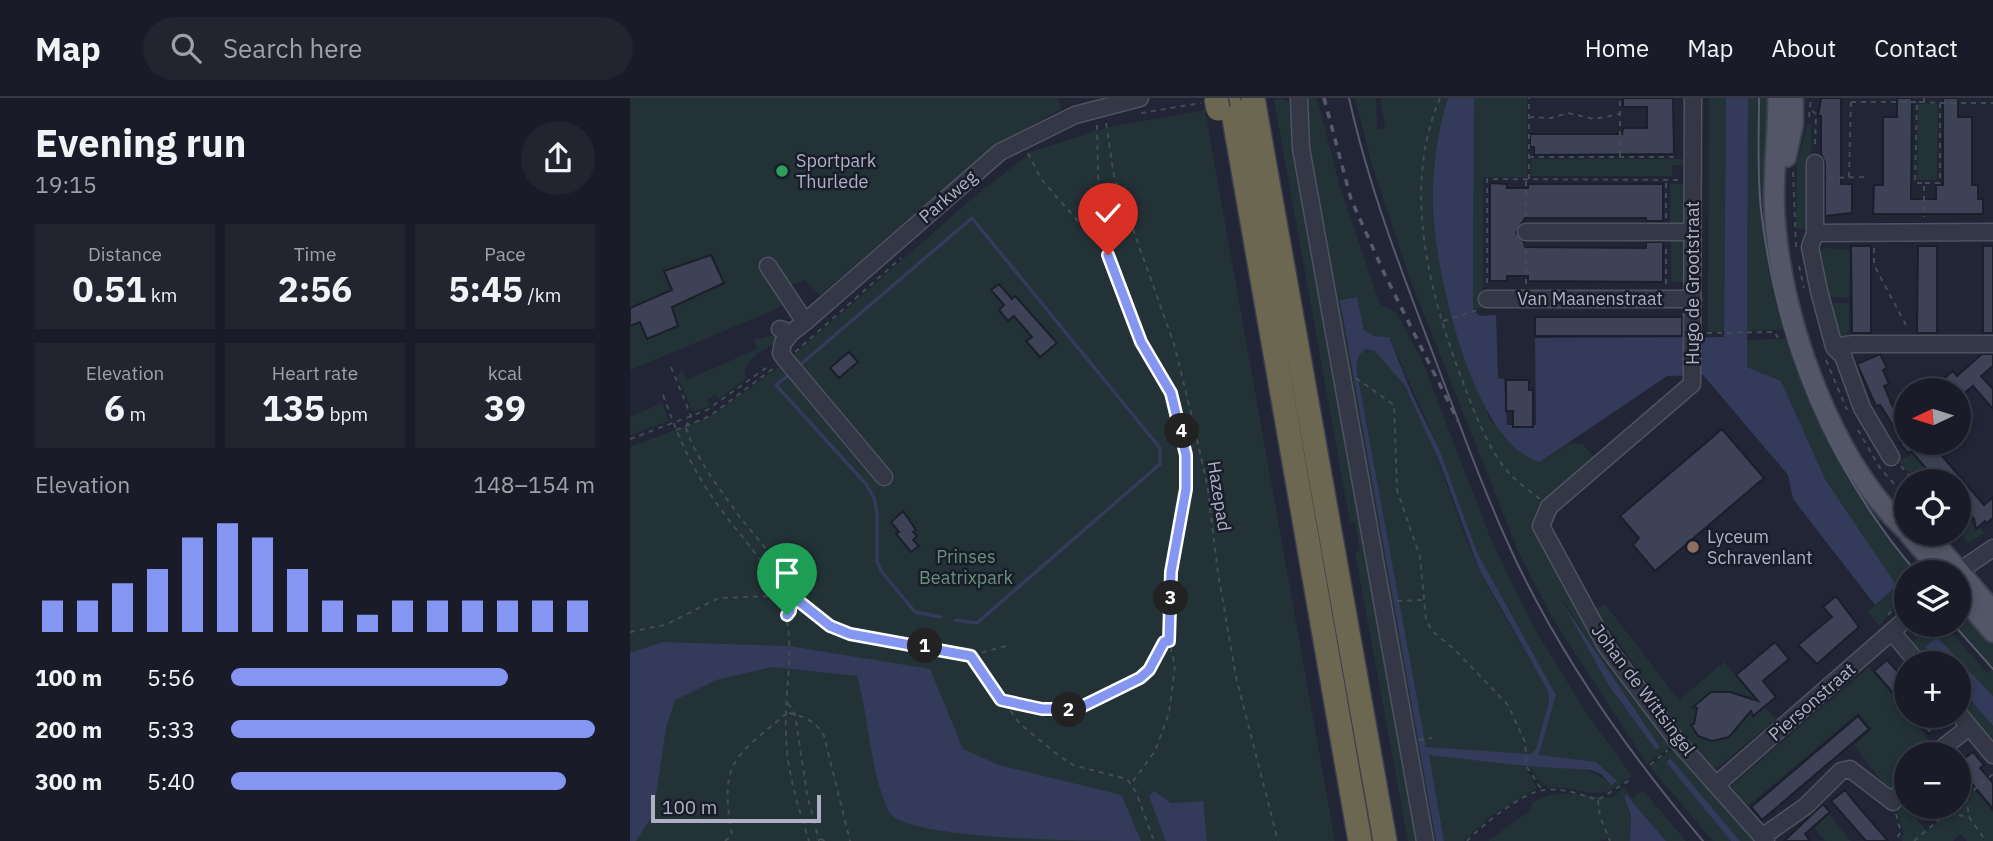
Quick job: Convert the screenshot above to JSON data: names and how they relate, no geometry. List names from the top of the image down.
{
  "streets": {
    "street": [
      "Parkweg",
      "Hugo de Grootstraat",
      "Van Maanenstraat",
      "Johan de Wittsingel",
      "Piersonstraat"
    ],
    "path": ["Hazepad"]
  },
  "crossings": [
    ["Parkweg", "Hazepad"],
    ["Hugo de Grootstraat", "Van Maanenstraat"],
    ["Hugo de Grootstraat", "Johan de Wittsingel"],
    ["Johan de Wittsingel", "Piersonstraat"]
  ],
  "parks": ["Prinses Beatrixpark"],
  "places": ["Sportpark Thurlede", "Lyceum Schravenlant"],
  "scale_bar": "100 m",
  "north": "left",
  "page": {
    "header": "Map",
    "search": "Search here",
    "nav": [
      "Home",
      "Map",
      "About",
      "Contact"
    ],
    "heading": ["Evening run", "19:15"],
    "stats": [
      ["Distance", "0.51 km"],
      ["Time", "2:56"],
      ["Pace", "5:45 /km"],
      ["Elevation", "6 m"],
      ["Heart rate", "135 bpm"],
      ["kcal", "39"]
    ],
    "map_buttons": ["+", "−"],
    "pins": [
      "4",
      "3",
      "1",
      "2"
    ],
    "chart": ["Elevation", "148–154 m"],
    "list": [
      {
        "name": "100 m",
        "note": "5:56"
      },
      {
        "name": "200 m",
        "note": "5:33"
      },
      {
        "name": "300 m",
        "note": "5:40"
      }
    ],
    "scale": "100 m"
  }
}
